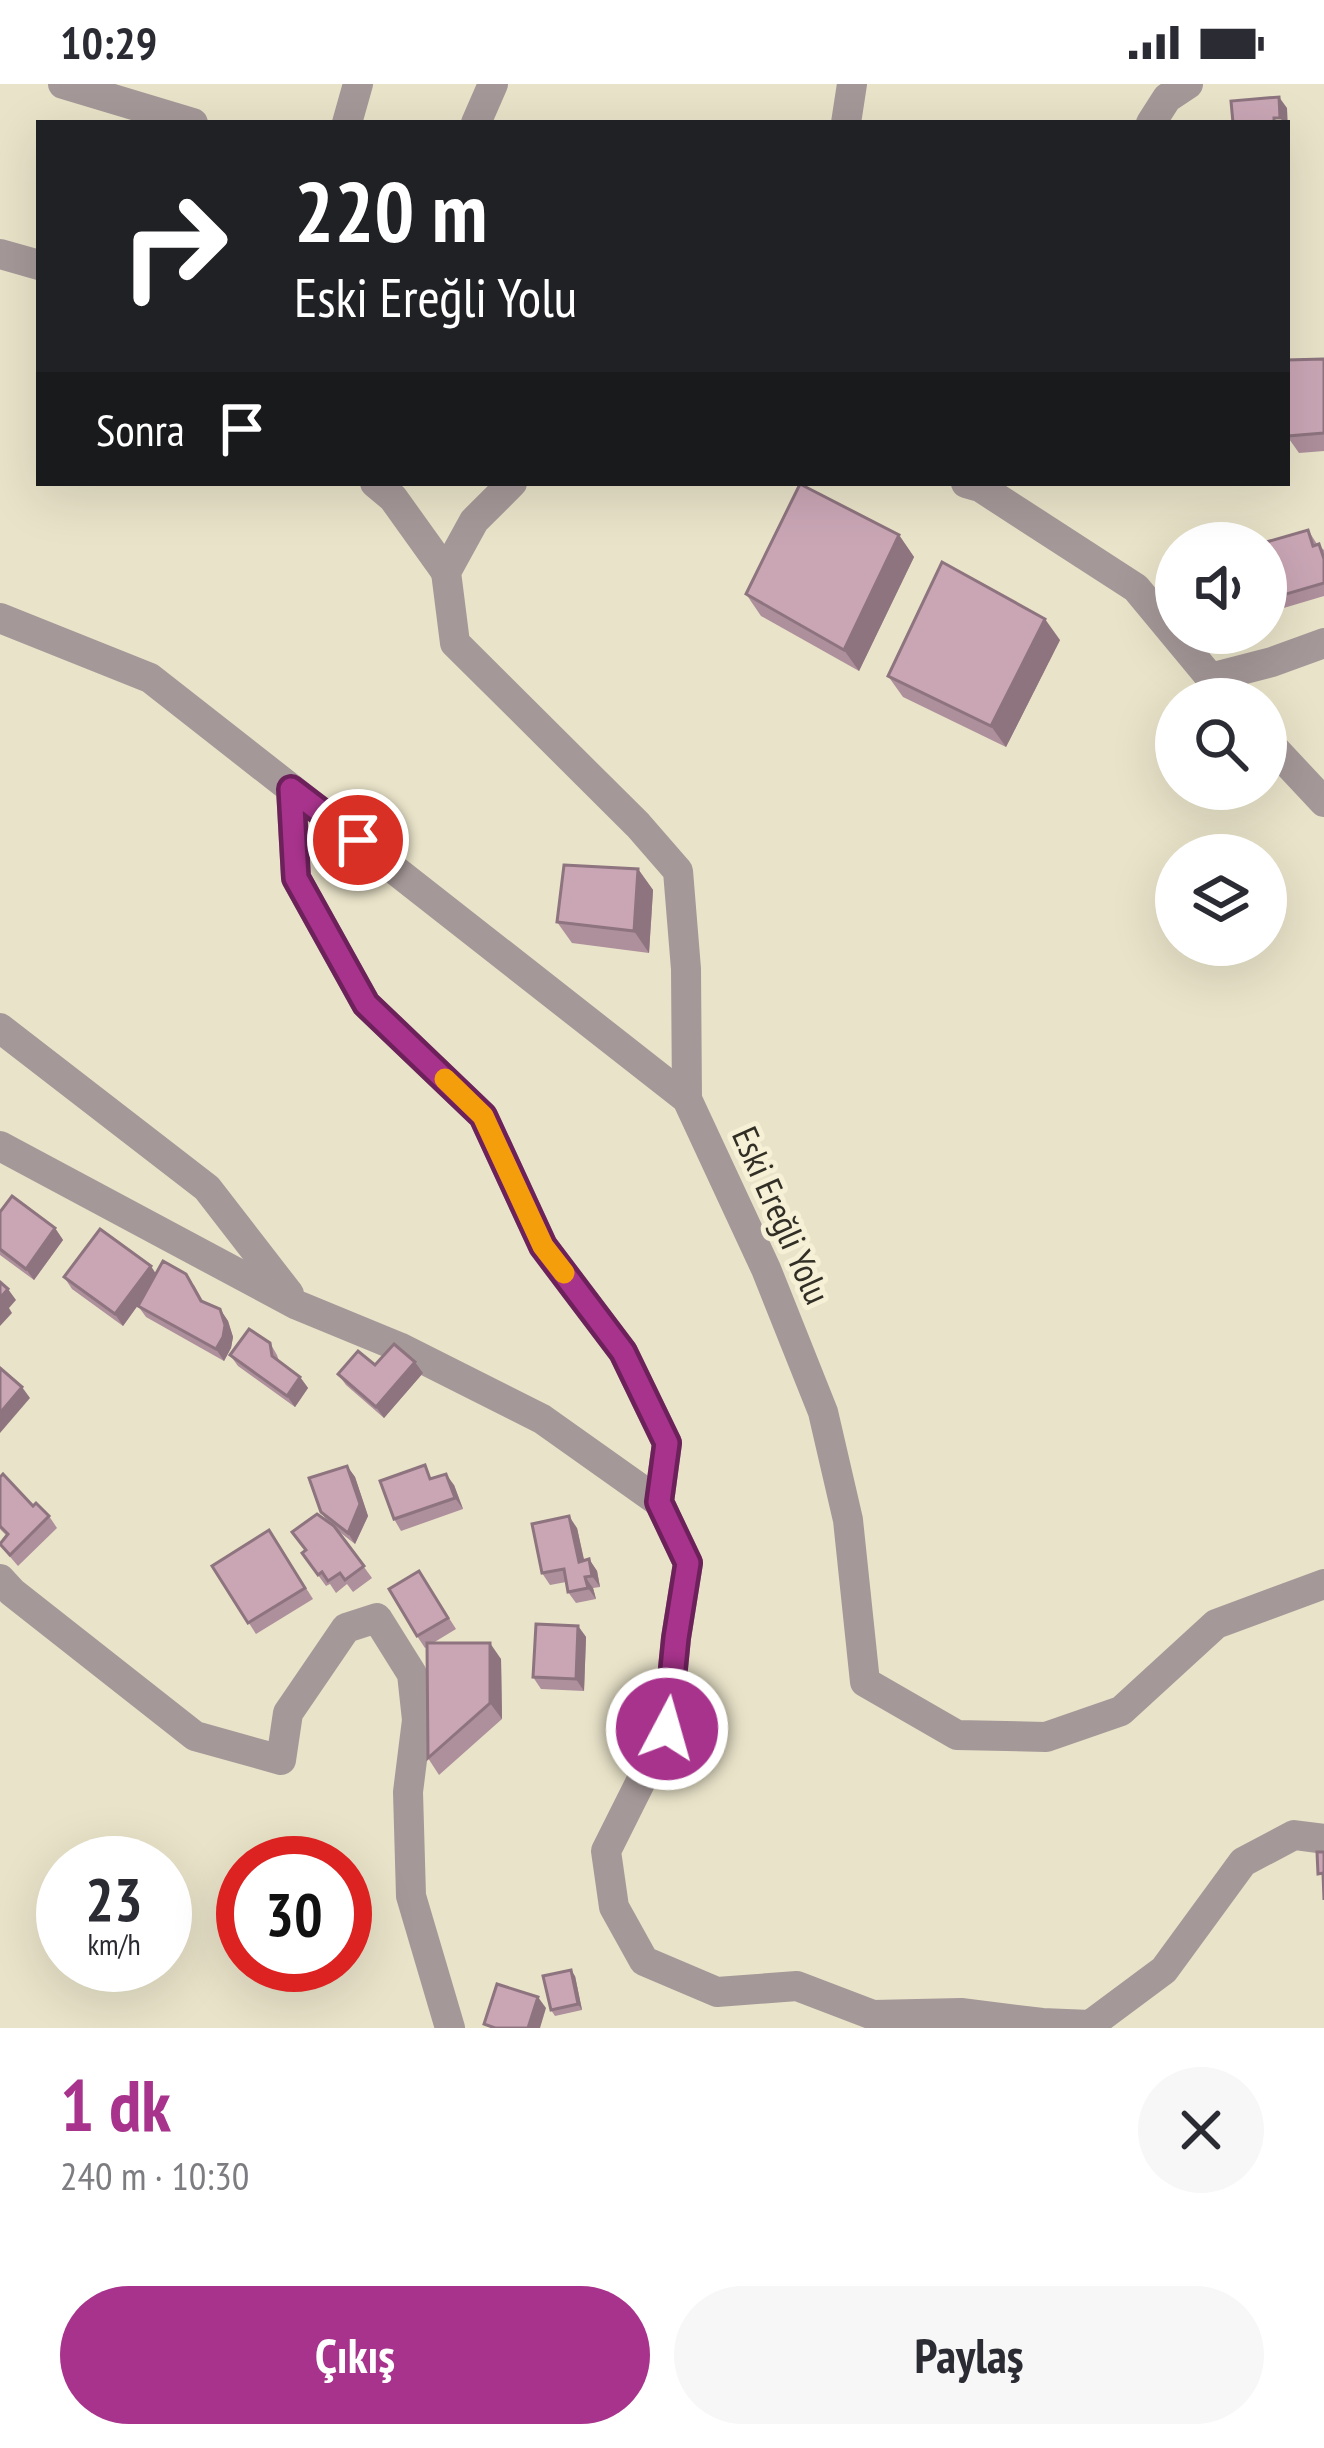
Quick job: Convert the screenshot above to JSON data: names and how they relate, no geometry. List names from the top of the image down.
{
  "streets": {
    "street": ["Eski Ereğli Yolu"]
  },
  "page": {
    "status": "10:29",
    "turn": ["220 m", "Eski Ereğli Yolu"],
    "then": "Sonra",
    "speed": "23 km/h",
    "limit": "30",
    "heading": ["1 dk", "240 m · 10:30"],
    "buttons": ["Çıkış", "Paylaş"]
  }
}
